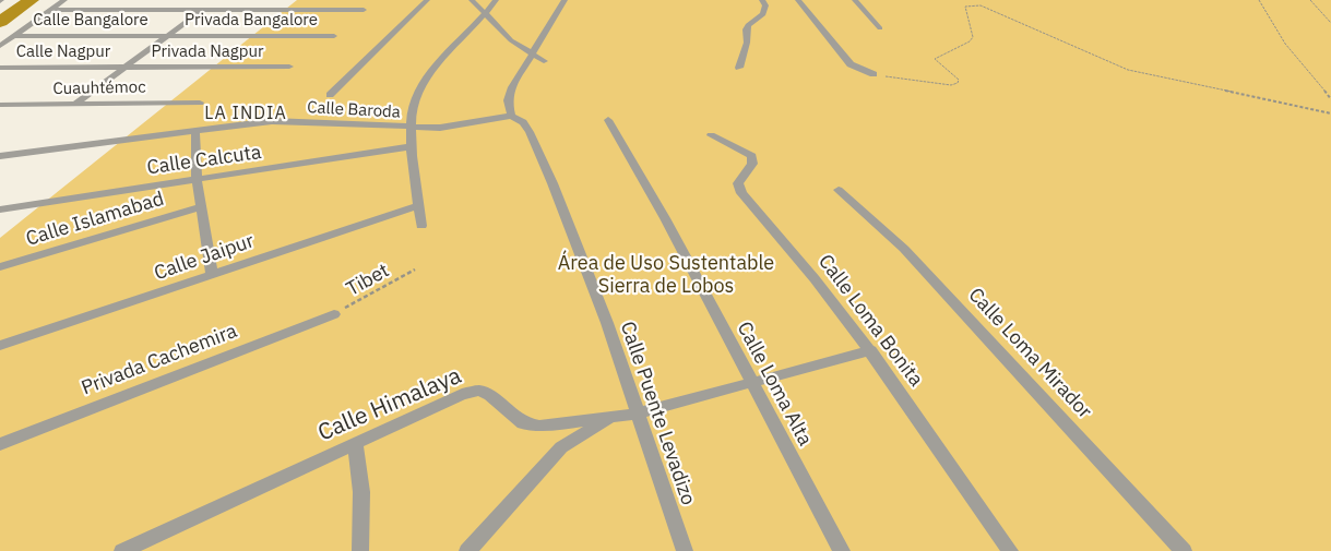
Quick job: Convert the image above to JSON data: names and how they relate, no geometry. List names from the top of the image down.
{
  "streets": {
    "street": [
      "Calle Bangalore",
      "Privada Bangalore",
      "Calle Nagpur",
      "Privada Nagpur",
      "Cuauhtémoc",
      "Calle Baroda",
      "Calle Calcuta",
      "Calle Islamabad",
      "Calle Jaipur",
      "Calle Loma Bonita",
      "Calle Loma Mirador",
      "Privada Cachemira",
      "Calle Loma Alta",
      "Calle Himalaya",
      "Calle Puente Levadizo"
    ],
    "path": ["Tibet"]
  },
  "crossings": [
    ["Calle Bangalore", "Privada Bangalore"],
    ["Calle Nagpur", "Privada Nagpur"],
    ["Calle Baroda", "Calle Puente Levadizo"],
    ["Tibet", "Privada Cachemira"],
    ["Calle Loma Bonita", "Calle Himalaya"],
    ["Calle Loma Alta", "Calle Himalaya"],
    ["Calle Himalaya", "Calle Puente Levadizo"]
  ],
  "districts": ["LA INDIA"],
  "parks": ["Área de Uso Sustentable Sierra de Lobos"]
}
